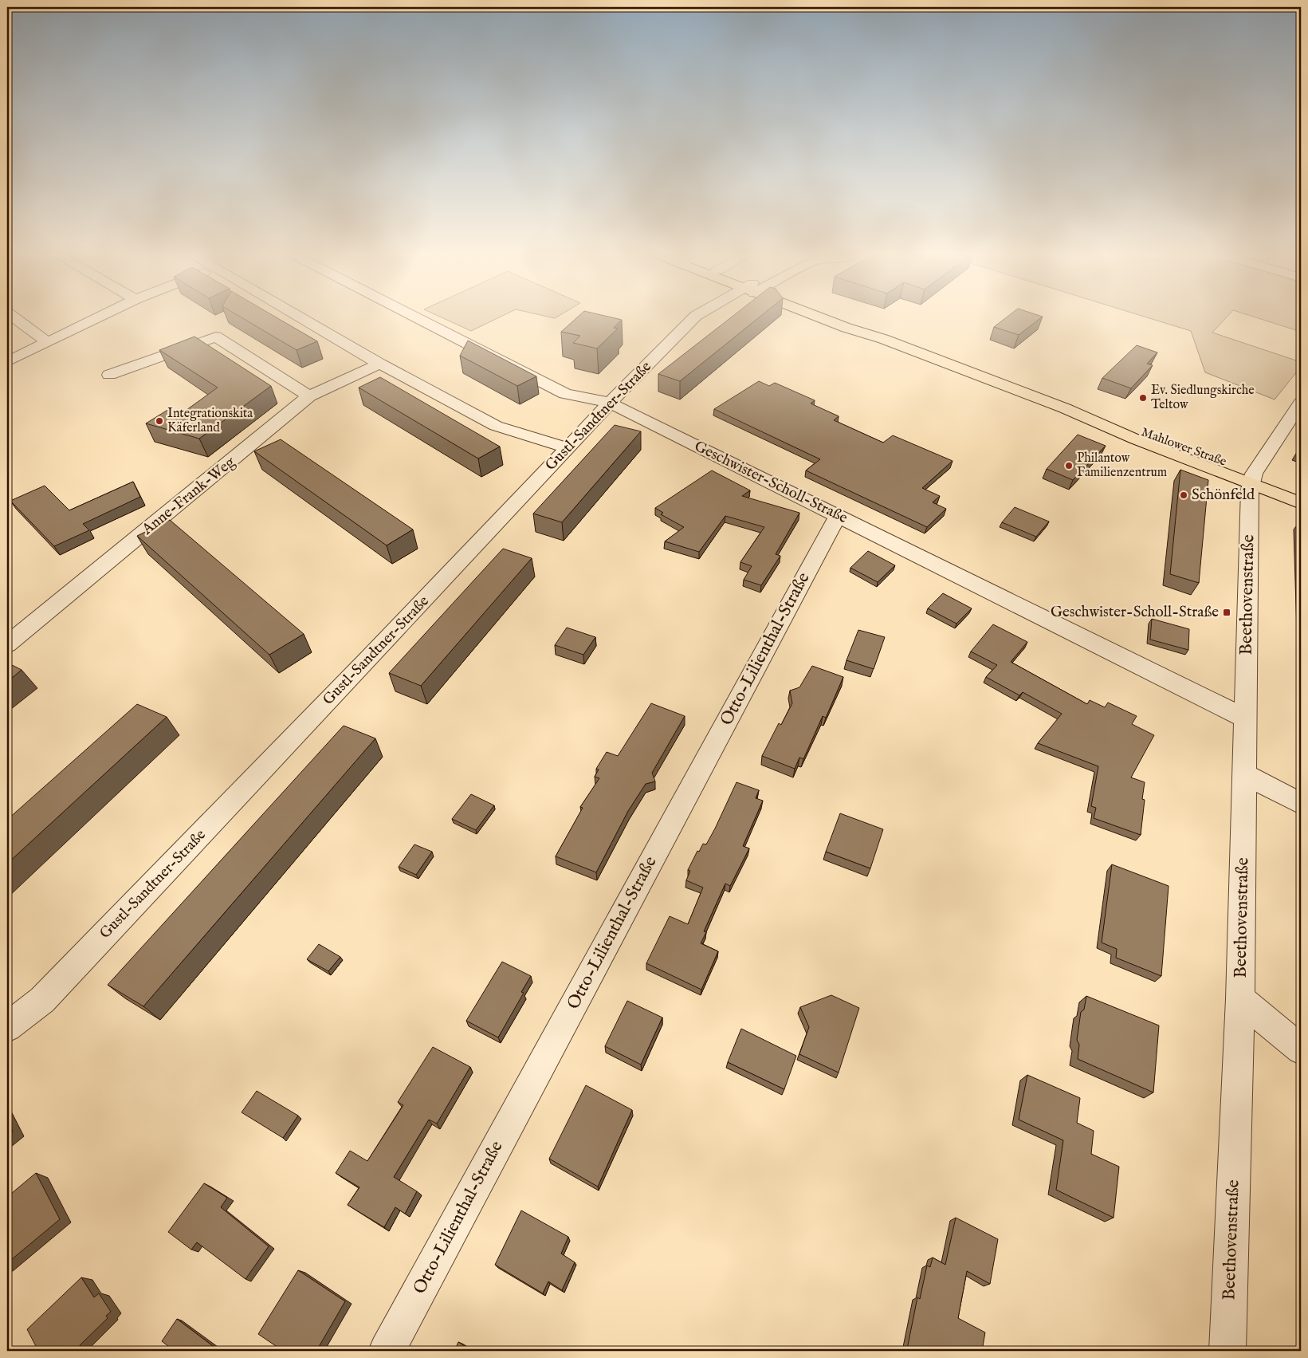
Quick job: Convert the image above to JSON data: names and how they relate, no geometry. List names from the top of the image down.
{
  "streets": {
    "main road": ["Mahlower Straße"],
    "street": [
      "Gustl-Sandtner-Straße",
      "Geschwister-Scholl-Straße",
      "Anne-Frank-Weg",
      "Beethovenstraße",
      "Otto-Lilienthal-Straße"
    ]
  },
  "crossings": [
    ["Gustl-Sandtner-Straße", "Geschwister-Scholl-Straße"],
    ["Mahlower Straße", "Beethovenstraße"],
    ["Geschwister-Scholl-Straße", "Beethovenstraße"],
    ["Geschwister-Scholl-Straße", "Otto-Lilienthal-Straße"]
  ],
  "places": {
    "other": [
      "Ev. Siedlungskirche Teltow",
      "Integrationskita Käferland",
      "Philantow Familienzentrum",
      "Schönfeld"
    ],
    "transit": ["Geschwister-Scholl-Straße"]
  }
}
